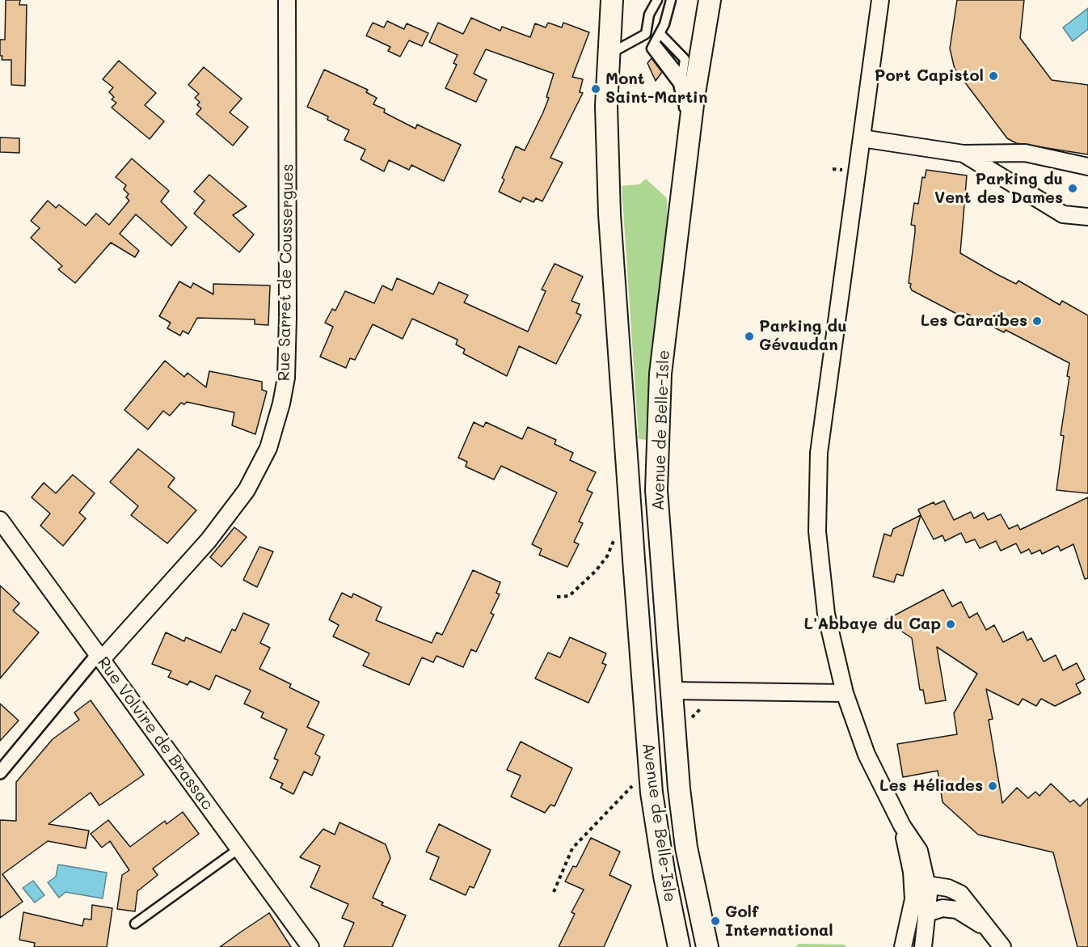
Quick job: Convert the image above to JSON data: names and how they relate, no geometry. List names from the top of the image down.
{
  "streets": {
    "street": ["Rue Sarret de Coussergues", "Avenue de Belle-Isle", "Rue Volvire de Brassac"]
  },
  "crossings": [
    ["Rue Sarret de Coussergues", "Rue Volvire de Brassac"]
  ],
  "places": [
    "Port Capistol",
    "Mont Saint-Martin",
    "Parking du Vent des Dames",
    "Les Caraïbes",
    "Parking du Gévaudan",
    "L'Abbaye du Cap",
    "Les Héliades",
    "Golf International"
  ]
}
